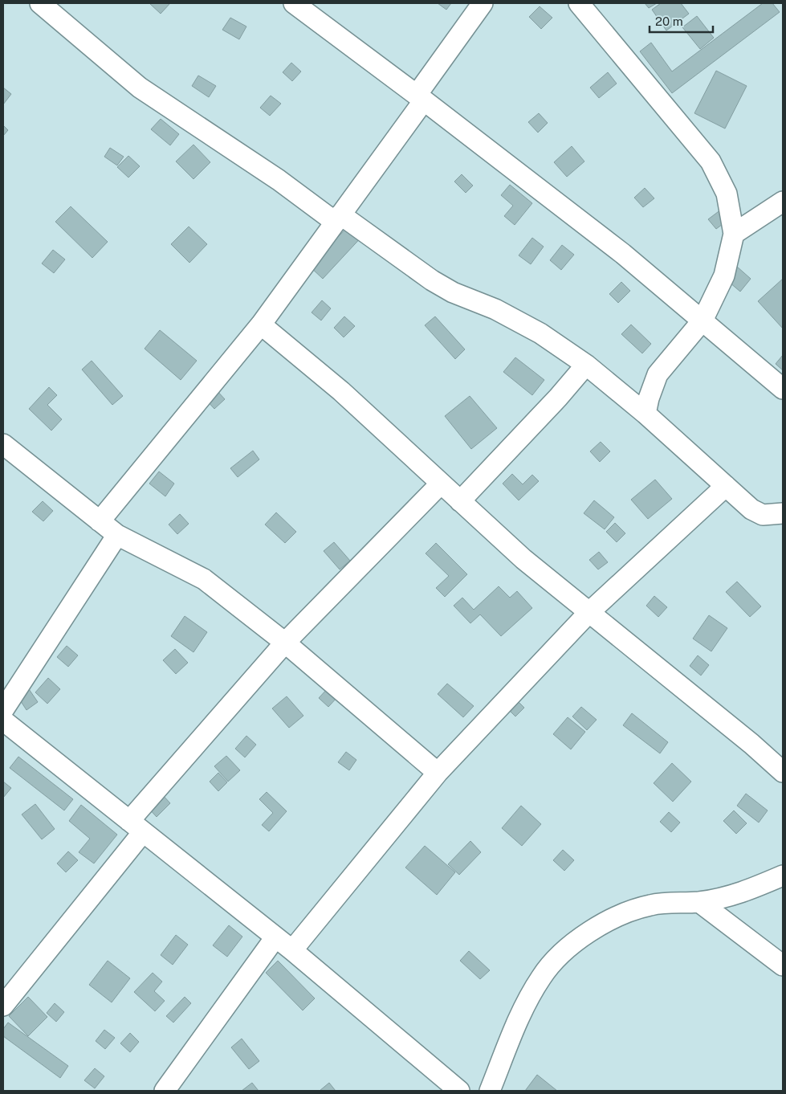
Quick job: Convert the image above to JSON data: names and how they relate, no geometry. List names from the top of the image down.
{
  "scale_bar": "20 m"
}
